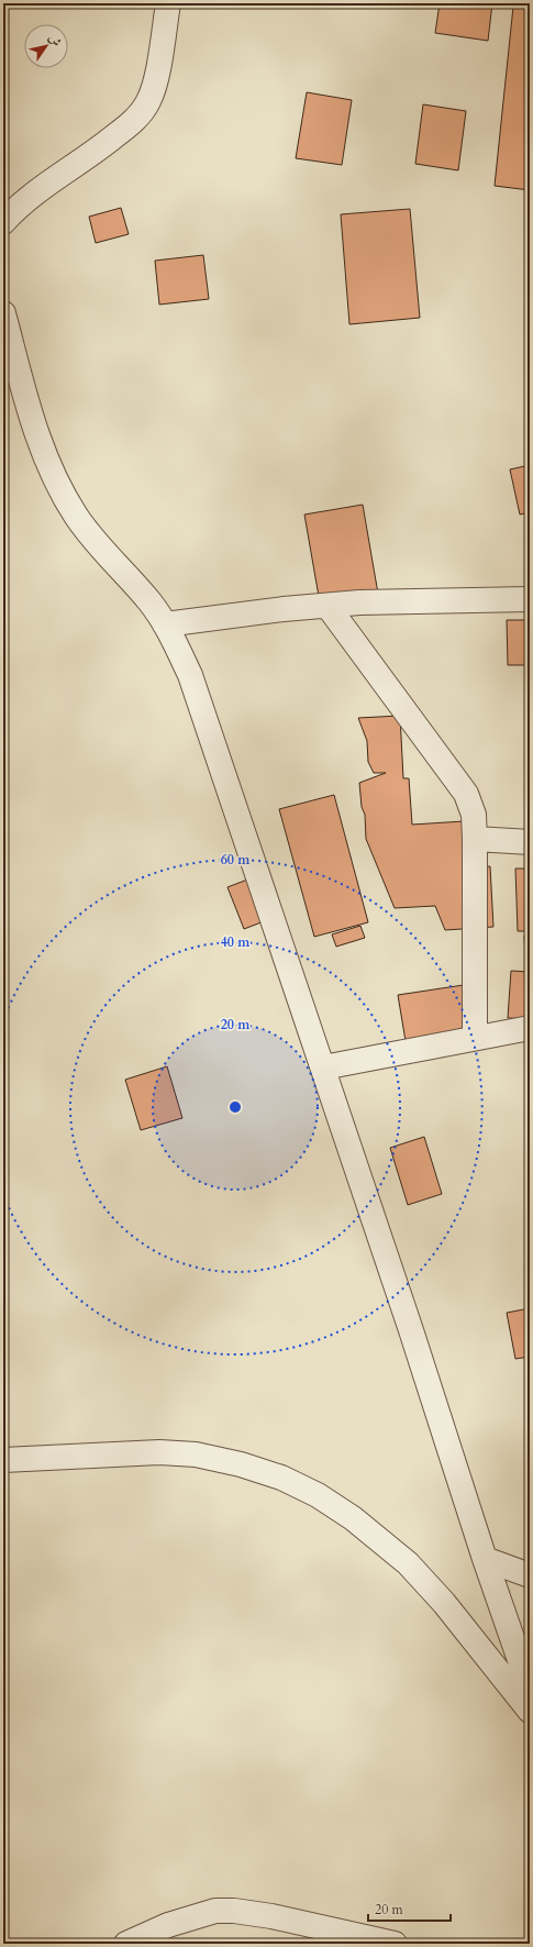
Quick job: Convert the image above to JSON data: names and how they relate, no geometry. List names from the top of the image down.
{
  "scale_bar": "20 m",
  "north": "top right",
  "rings": ["60 m", "40 m", "20 m"]
}
